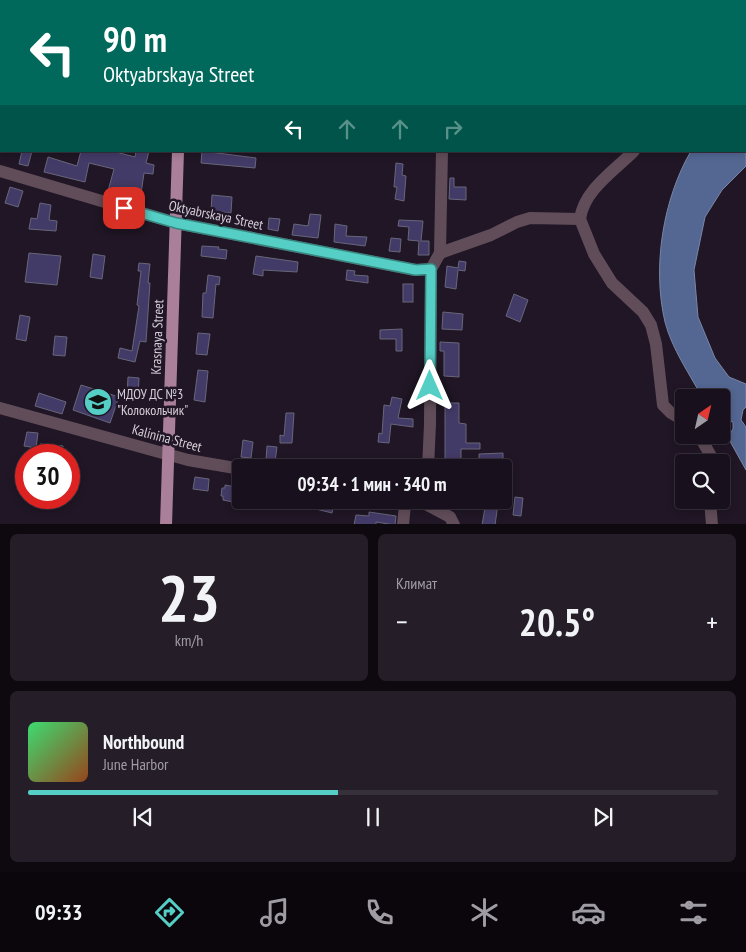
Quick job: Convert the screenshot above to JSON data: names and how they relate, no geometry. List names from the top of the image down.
{
  "streets": {
    "main road": ["Krasnaya Street"],
    "street": ["Oktyabrskaya Street", "Kalinina Street"]
  },
  "crossings": [
    ["Oktyabrskaya Street", "Krasnaya Street"],
    ["Krasnaya Street", "Kalinina Street"]
  ],
  "places": {
    "school or university": ["МДОУ ДС №3 \"Колокольчик\""]
  },
  "north": "top right",
  "page": {
    "turn": ["90 m", "Oktyabrskaya Street"],
    "limit": "30",
    "trip": "09:34 · 1 мин · 340 m",
    "tile": [
      ["23", "km/h"],
      "Климат"
    ],
    "heat": ["−", "20.5°", "+"],
    "song": ["Northbound", "June Harbor"],
    "tabs": "09:33"
  }
}
